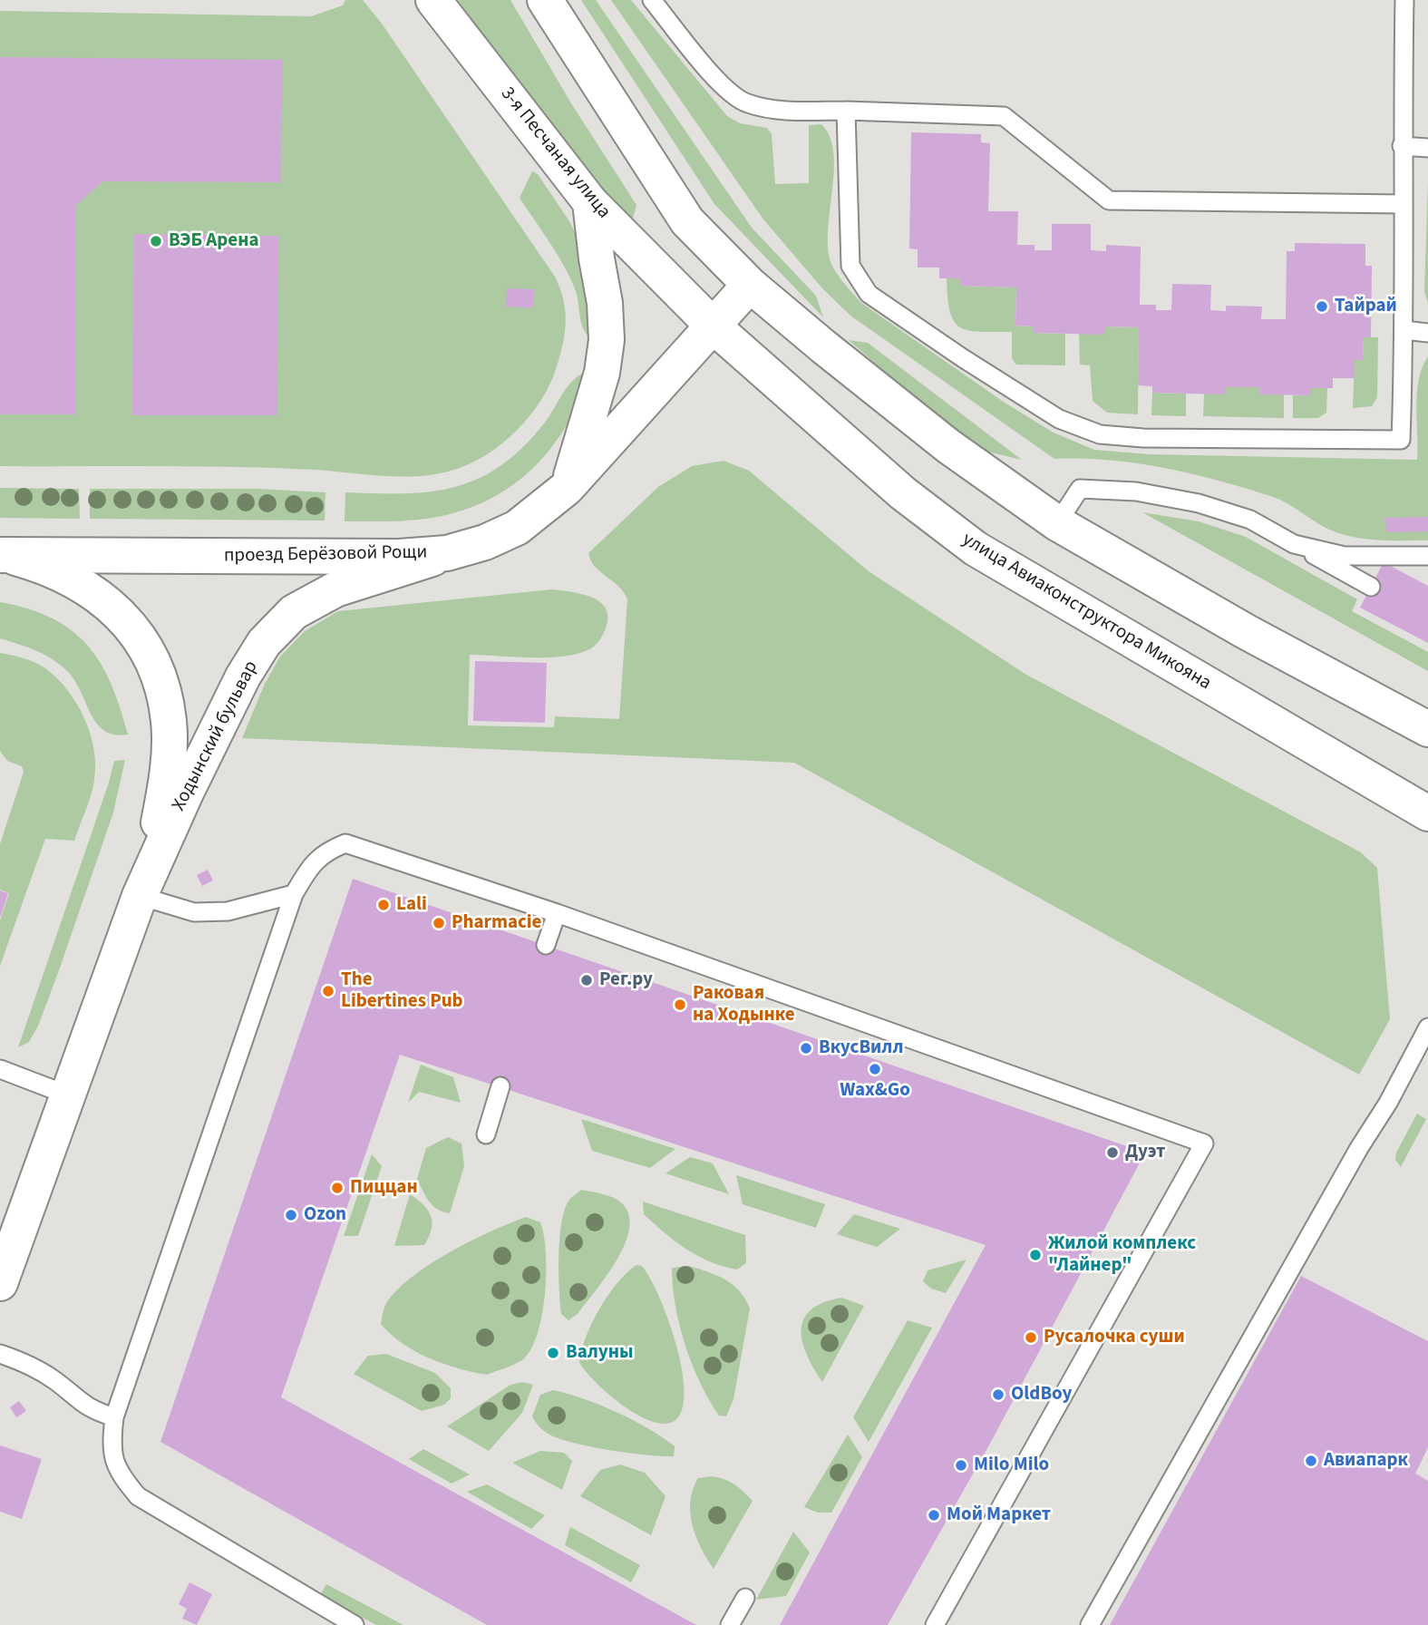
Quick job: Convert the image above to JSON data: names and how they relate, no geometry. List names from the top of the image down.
{
  "streets": {
    "street": [
      "3-я Песчаная улица",
      "проезд Берёзовой Рощи",
      "улица Авиаконструктора Микояна",
      "Ходынский бульвар"
    ]
  },
  "crossings": [
    ["3-я Песчаная улица", "проезд Берёзовой Рощи"],
    ["3-я Песчаная улица", "улица Авиаконструктора Микояна"],
    ["проезд Берёзовой Рощи", "улица Авиаконструктора Микояна"],
    ["проезд Берёзовой Рощи", "Ходынский бульвар"]
  ],
  "places": [
    "ВЭБ Арена",
    "Тайрай",
    "Lali",
    "Pharmacie",
    "Рег.ру",
    "The Libertines Pub",
    "Раковая на Ходынке",
    "ВкусВилл",
    "Wax&Go",
    "Дуэт",
    "Пиццан",
    "Ozon",
    "Жилой комплекс \"Лайнер\"",
    "Русалочка суши",
    "Валуны",
    "OldBoy",
    "Авиапарк",
    "Milo Milo",
    "Мой Маркет"
  ]
}
